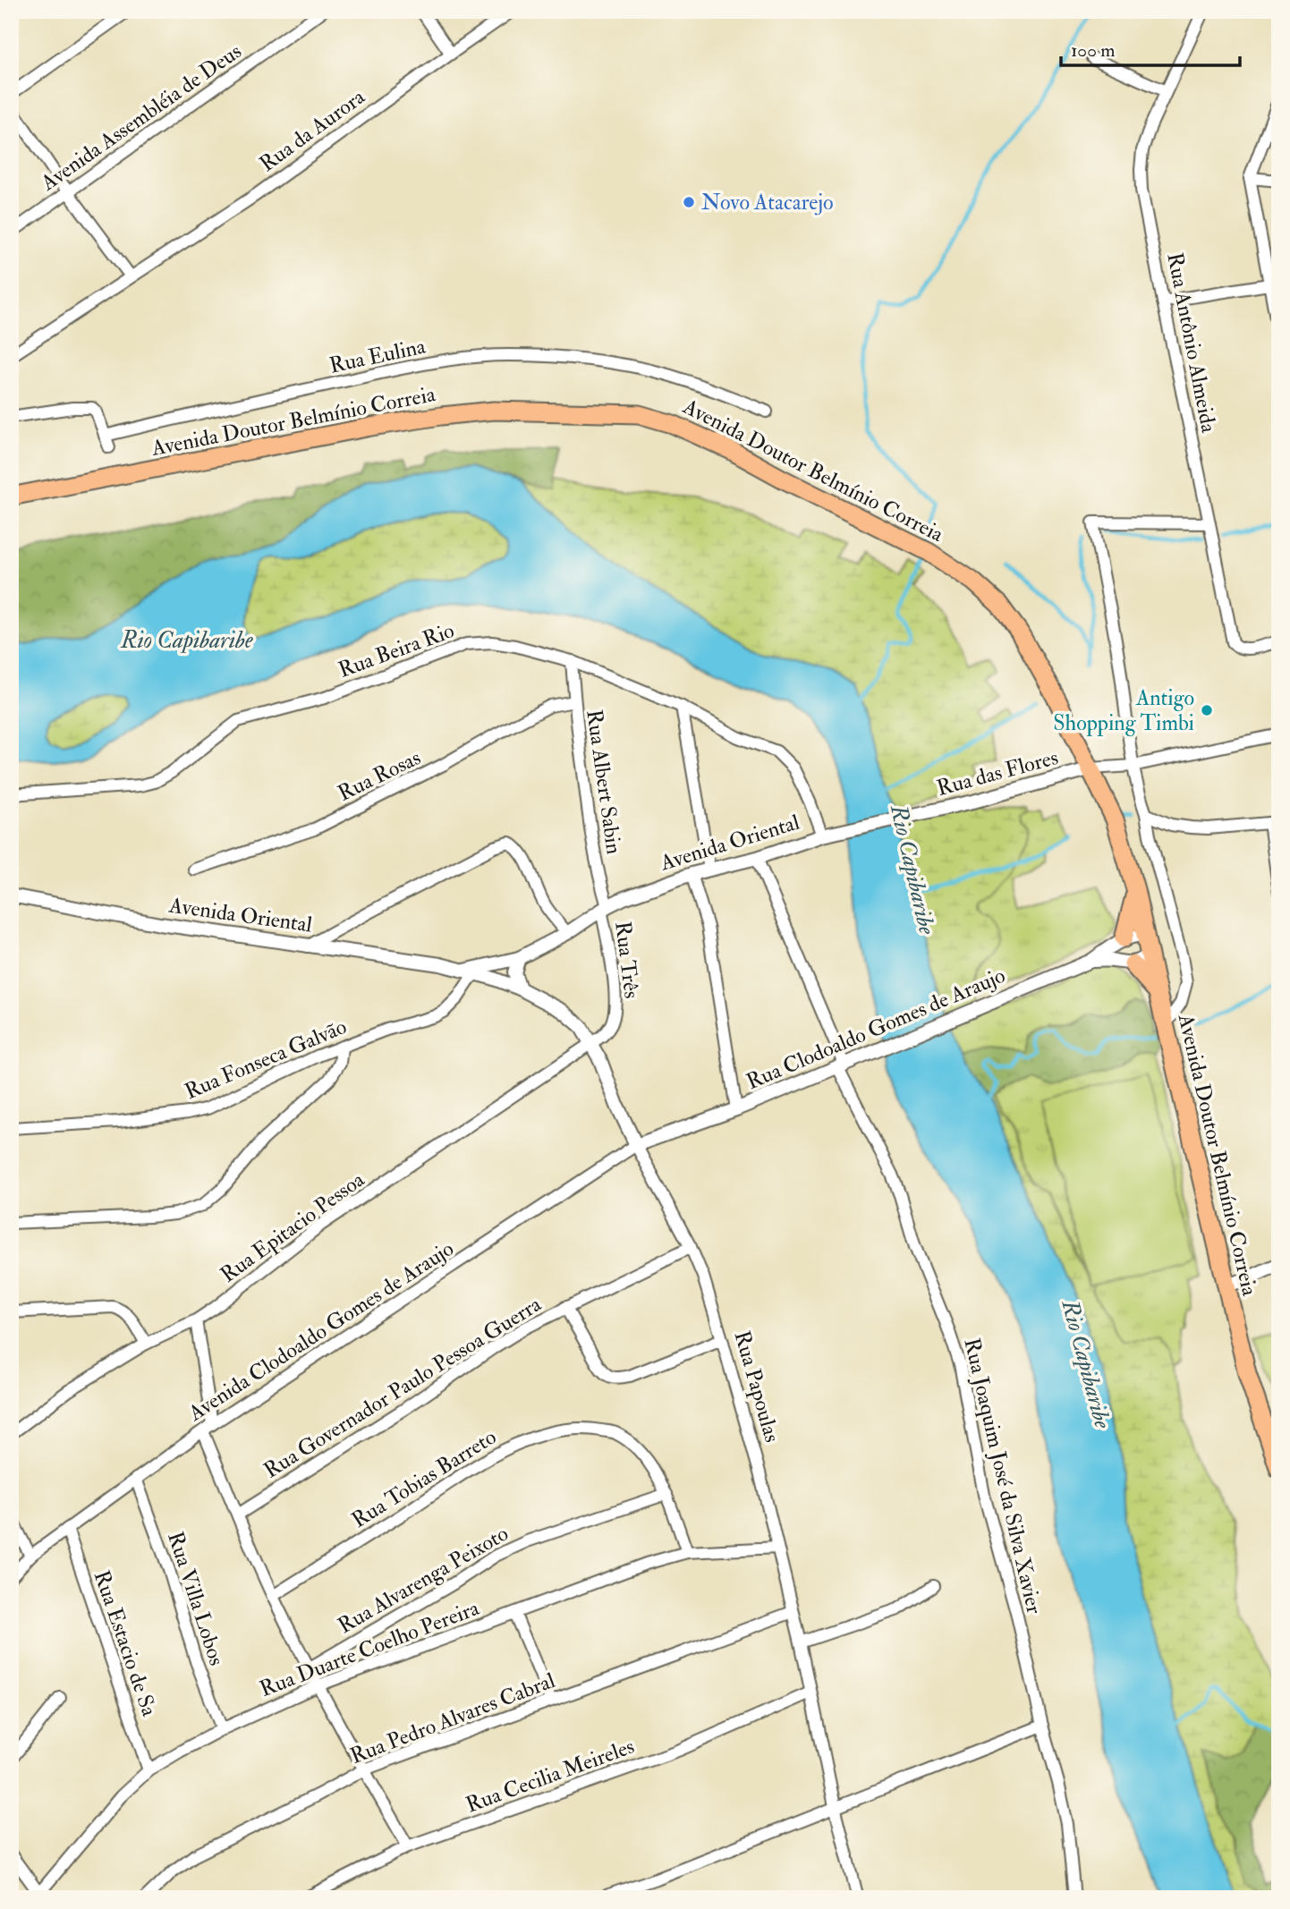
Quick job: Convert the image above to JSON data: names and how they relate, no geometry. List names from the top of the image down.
{
  "streets": {
    "main road": ["Avenida Doutor Belmínio Correia"],
    "street": [
      "Avenida Assembléia de Deus",
      "Rua da Aurora",
      "Rua Antônio Almeida",
      "Rua Eulina",
      "Rua Beira Rio",
      "Rua das Flores",
      "Rua Rosas",
      "Rua Albert Sabin",
      "Avenida Oriental",
      "Rua Três",
      "Rua Clodoaldo Gomes de Araujo",
      "Rua Fonseca Galvão",
      "Rua Epitacio Pessoa",
      "Avenida Clodoaldo Gomes de Araujo",
      "Rua Papoulas",
      "Rua Governador Paulo Pessoa Guerra",
      "Rua Joaquim José da Silva Xavier",
      "Rua Tobias Barreto",
      "Rua Alvarenga Peixoto",
      "Rua Villa Lobos",
      "Rua Estacio de Sa",
      "Rua Duarte Coelho Pereira",
      "Rua Pedro Alvares Cabral",
      "Rua Cecilia Meireles"
    ]
  },
  "crossings": [
    ["Avenida Doutor Belmínio Correia", "Rua das Flores"],
    ["Rua Beira Rio", "Rua Albert Sabin"],
    ["Rua Beira Rio", "Avenida Oriental"],
    ["Rua das Flores", "Avenida Oriental"],
    ["Rua Rosas", "Rua Albert Sabin"],
    ["Rua Albert Sabin", "Avenida Oriental"],
    ["Rua Albert Sabin", "Rua Três"],
    ["Avenida Oriental", "Rua Três"],
    ["Avenida Oriental", "Rua Fonseca Galvão"],
    ["Avenida Oriental", "Rua Papoulas"],
    ["Avenida Oriental", "Rua Joaquim José da Silva Xavier"],
    ["Rua Três", "Rua Epitacio Pessoa"],
    ["Rua Três", "Rua Papoulas"],
    ["Rua Clodoaldo Gomes de Araujo", "Avenida Clodoaldo Gomes de Araujo"],
    ["Rua Clodoaldo Gomes de Araujo", "Rua Papoulas"],
    ["Rua Clodoaldo Gomes de Araujo", "Rua Joaquim José da Silva Xavier"],
    ["Rua Fonseca Galvão", "Rua Papoulas"],
    ["Rua Epitacio Pessoa", "Rua Papoulas"],
    ["Avenida Clodoaldo Gomes de Araujo", "Rua Papoulas"],
    ["Avenida Clodoaldo Gomes de Araujo", "Rua Villa Lobos"],
    ["Avenida Clodoaldo Gomes de Araujo", "Rua Estacio de Sa"],
    ["Rua Papoulas", "Rua Governador Paulo Pessoa Guerra"],
    ["Rua Papoulas", "Rua Duarte Coelho Pereira"],
    ["Rua Papoulas", "Rua Pedro Alvares Cabral"],
    ["Rua Papoulas", "Rua Cecilia Meireles"],
    ["Rua Tobias Barreto", "Rua Alvarenga Peixoto"],
    ["Rua Tobias Barreto", "Rua Duarte Coelho Pereira"],
    ["Rua Villa Lobos", "Rua Duarte Coelho Pereira"],
    ["Rua Estacio de Sa", "Rua Duarte Coelho Pereira"]
  ],
  "water": ["Rio Capibaribe"],
  "places": ["Novo Atacarejo", "Antigo Shopping Timbi"],
  "scale_bar": "100 m"
}
